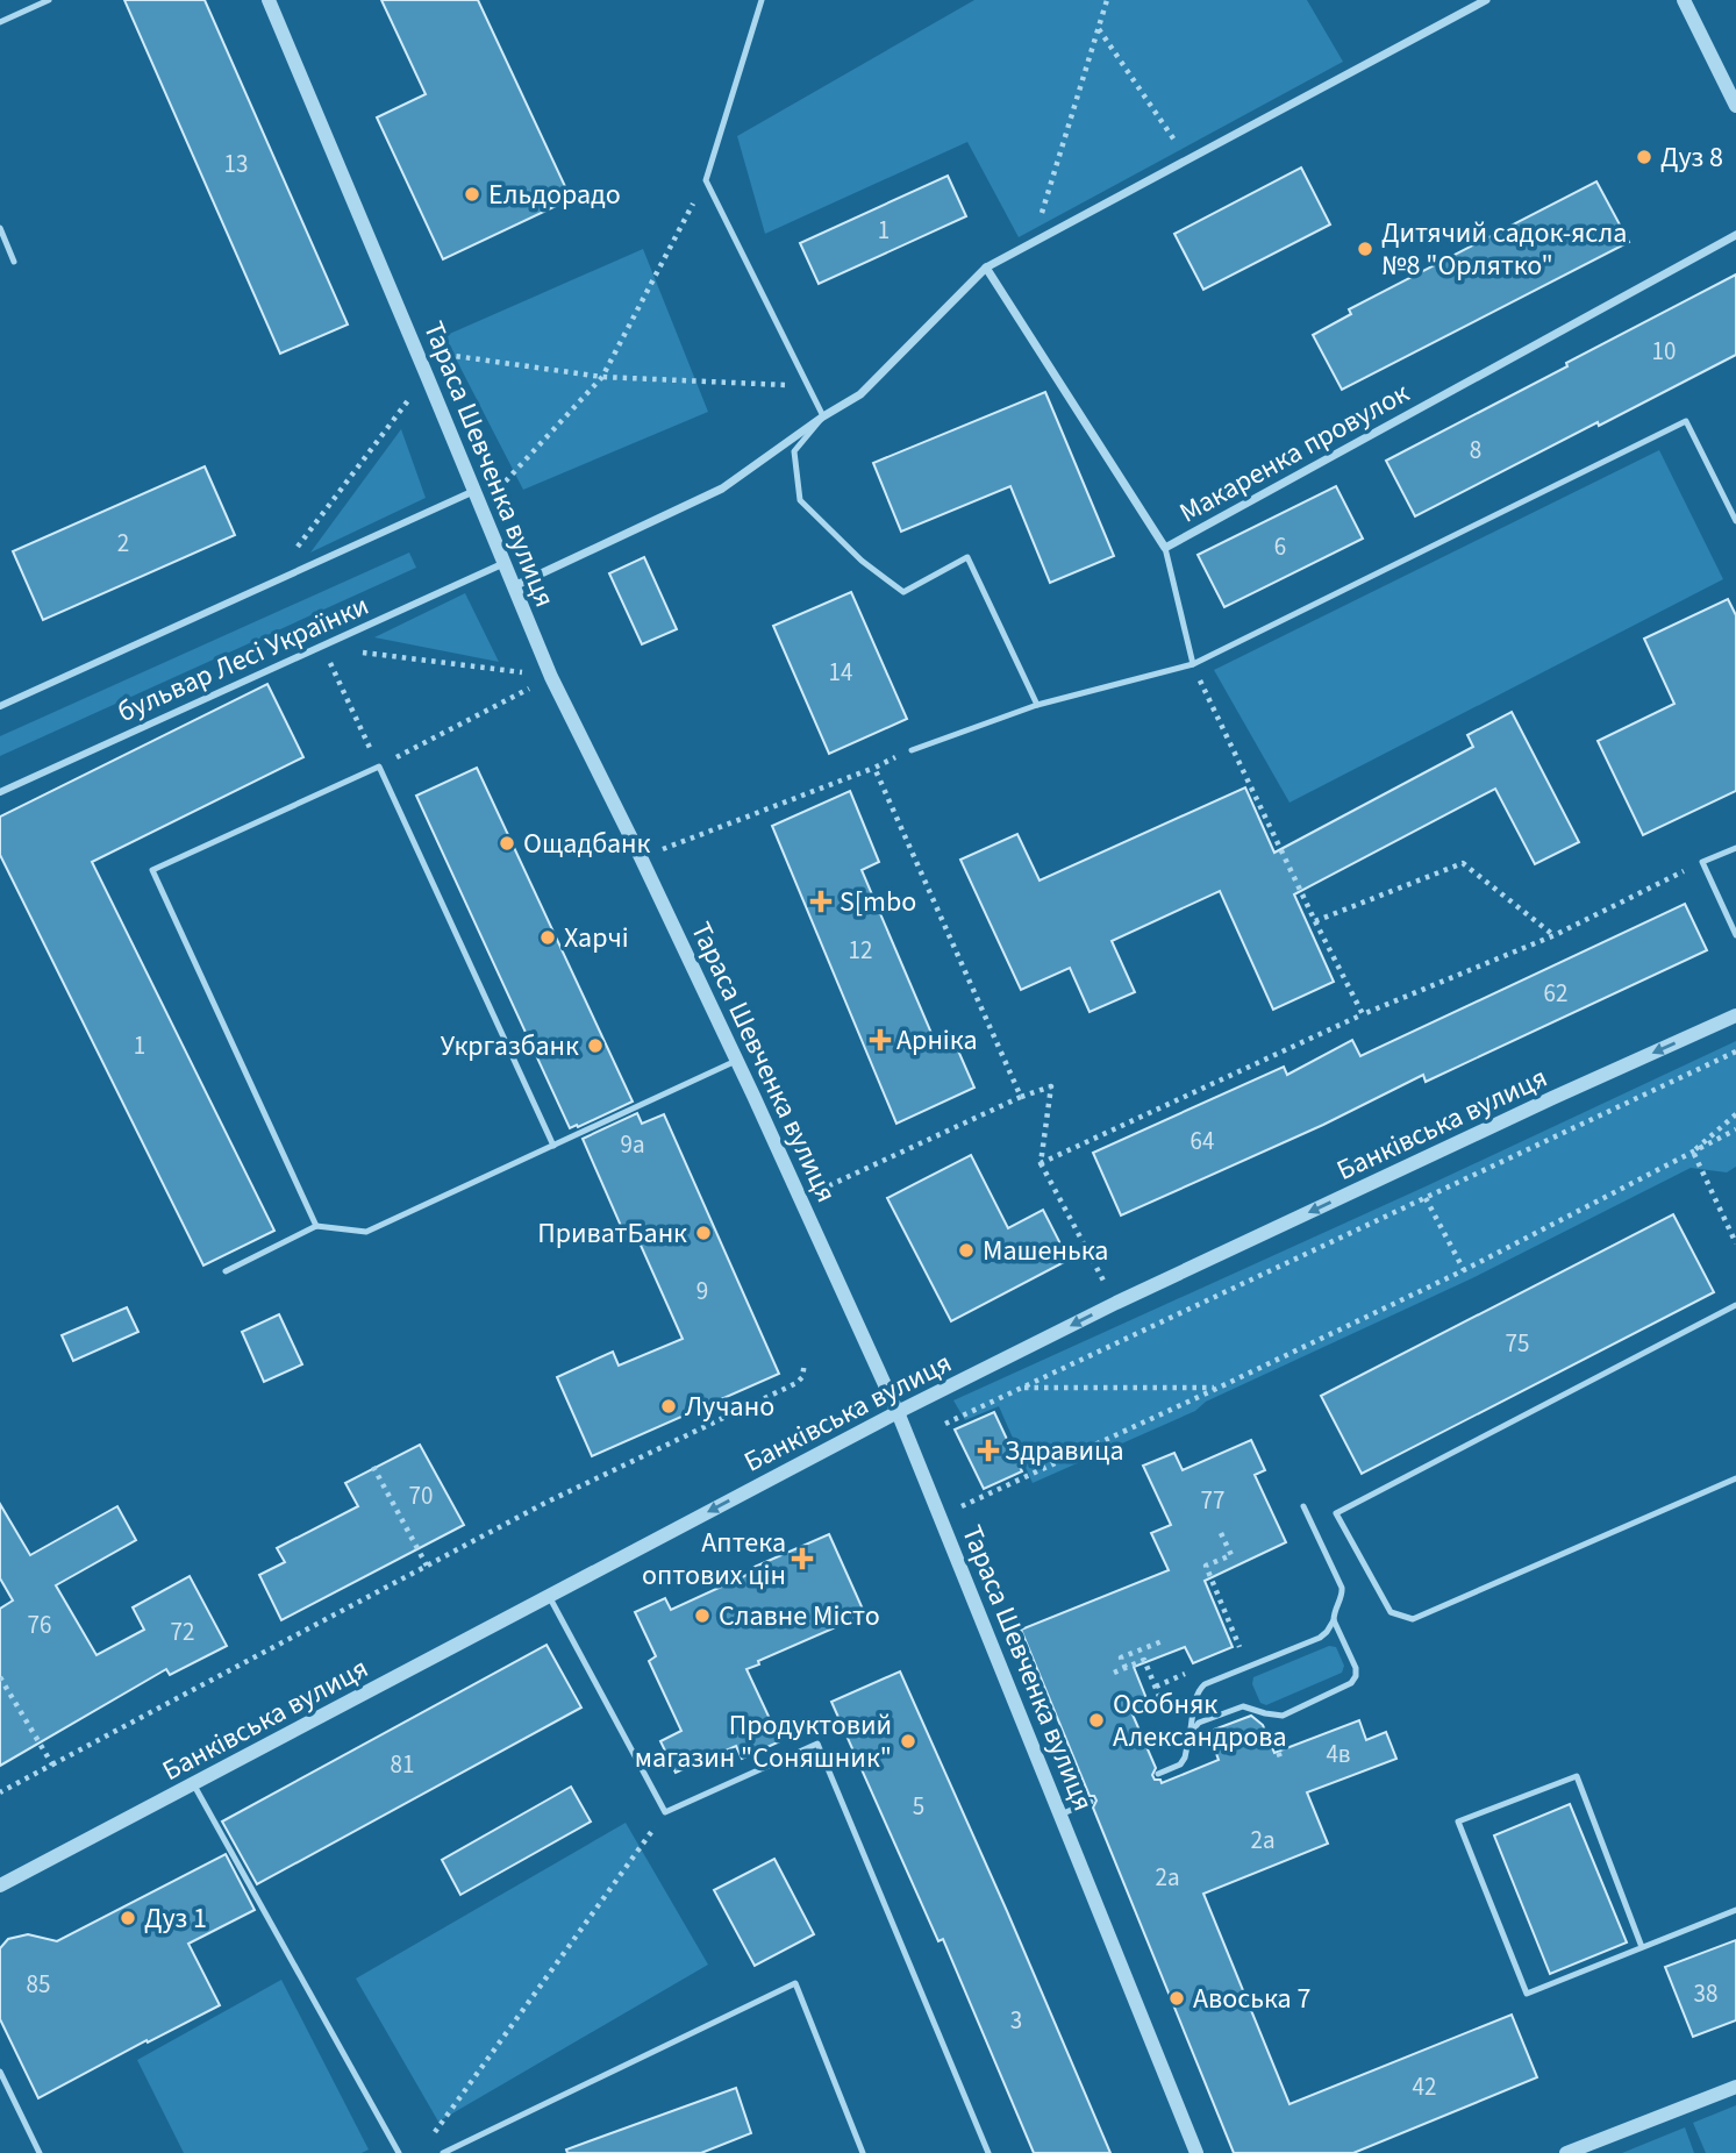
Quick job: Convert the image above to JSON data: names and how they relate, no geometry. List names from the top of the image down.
{
  "streets": {
    "street": [
      "Макаренка провулок",
      "Тараса Шевченка вулиця",
      "бульвар Лесі Українки",
      "Банківська вулиця"
    ]
  },
  "crossings": [
    ["Тараса Шевченка вулиця", "бульвар Лесі Українки"],
    ["Тараса Шевченка вулиця", "Банківська вулиця"]
  ],
  "one_way": ["Банківська вулиця"],
  "places": {
    "other": [
      "Дуз 8",
      "Ельдорадо",
      "Дитячий садок-ясла №8 \"Орлятко\"",
      "Ощадбанк",
      "Харчі",
      "Укргазбанк",
      "ПриватБанк",
      "Машенька",
      "Лучано",
      "Славне Місто",
      "Особняк Александрова",
      "Продуктовий магазин \"Соняшник\"",
      "Дуз 1",
      "Авоська 7"
    ],
    "health": [
      "S[mbo",
      "Арніка",
      "Здравица",
      "Аптека оптових цін"
    ]
  },
  "house_numbers": [
    "13",
    "1",
    "10",
    "8",
    "2",
    "6",
    "14",
    "12",
    "62",
    "1",
    "64",
    "9а",
    "9",
    "75",
    "70",
    "77",
    "76",
    "72",
    "4в",
    "81",
    "5",
    "2а",
    "2а",
    "85",
    "38",
    "3",
    "42"
  ]
}
